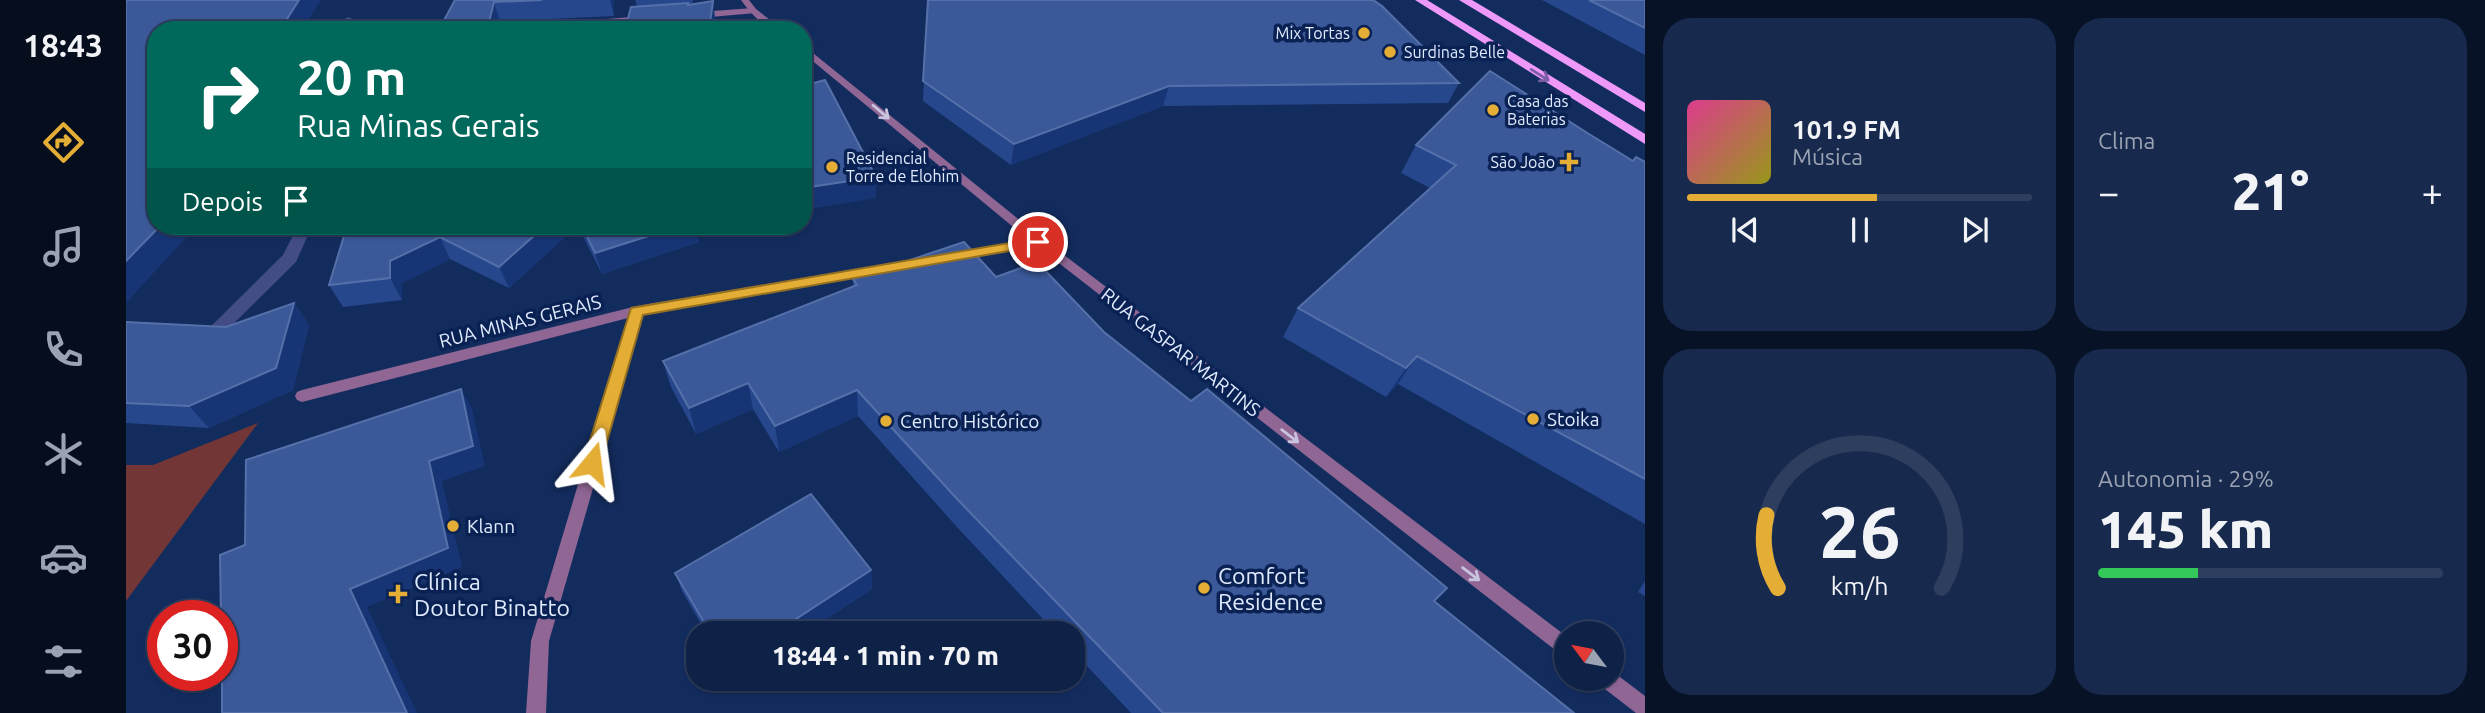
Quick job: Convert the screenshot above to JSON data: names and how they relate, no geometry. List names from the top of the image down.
{
  "streets": {
    "street": ["RUA MINAS GERAIS", "RUA GASPAR MARTINS"]
  },
  "one_way": ["RUA GASPAR MARTINS"],
  "places": {
    "other": [
      "Mix Tortas",
      "Surdinas Belle",
      "Casa das Baterias",
      "Residencial Torre de Elohim",
      "Stoika",
      "Centro Histórico",
      "Klann",
      "Comfort Residence"
    ],
    "health": ["São João", "Clínica Doutor Binatto"]
  },
  "north": "top left",
  "page": {
    "tabs": "18:43",
    "tile": [
      "Clima",
      ["Autonomia · 29%", "145 km"]
    ],
    "turn": ["20 m", "Rua Minas Gerais"],
    "song": ["101.9 FM", "Música"],
    "heat": ["−", "21°", "+"],
    "then": "Depois",
    "limit": "30",
    "trip": "18:44 · 1 min · 70 m",
    "gauge": ["26", "km/h"]
  }
}
